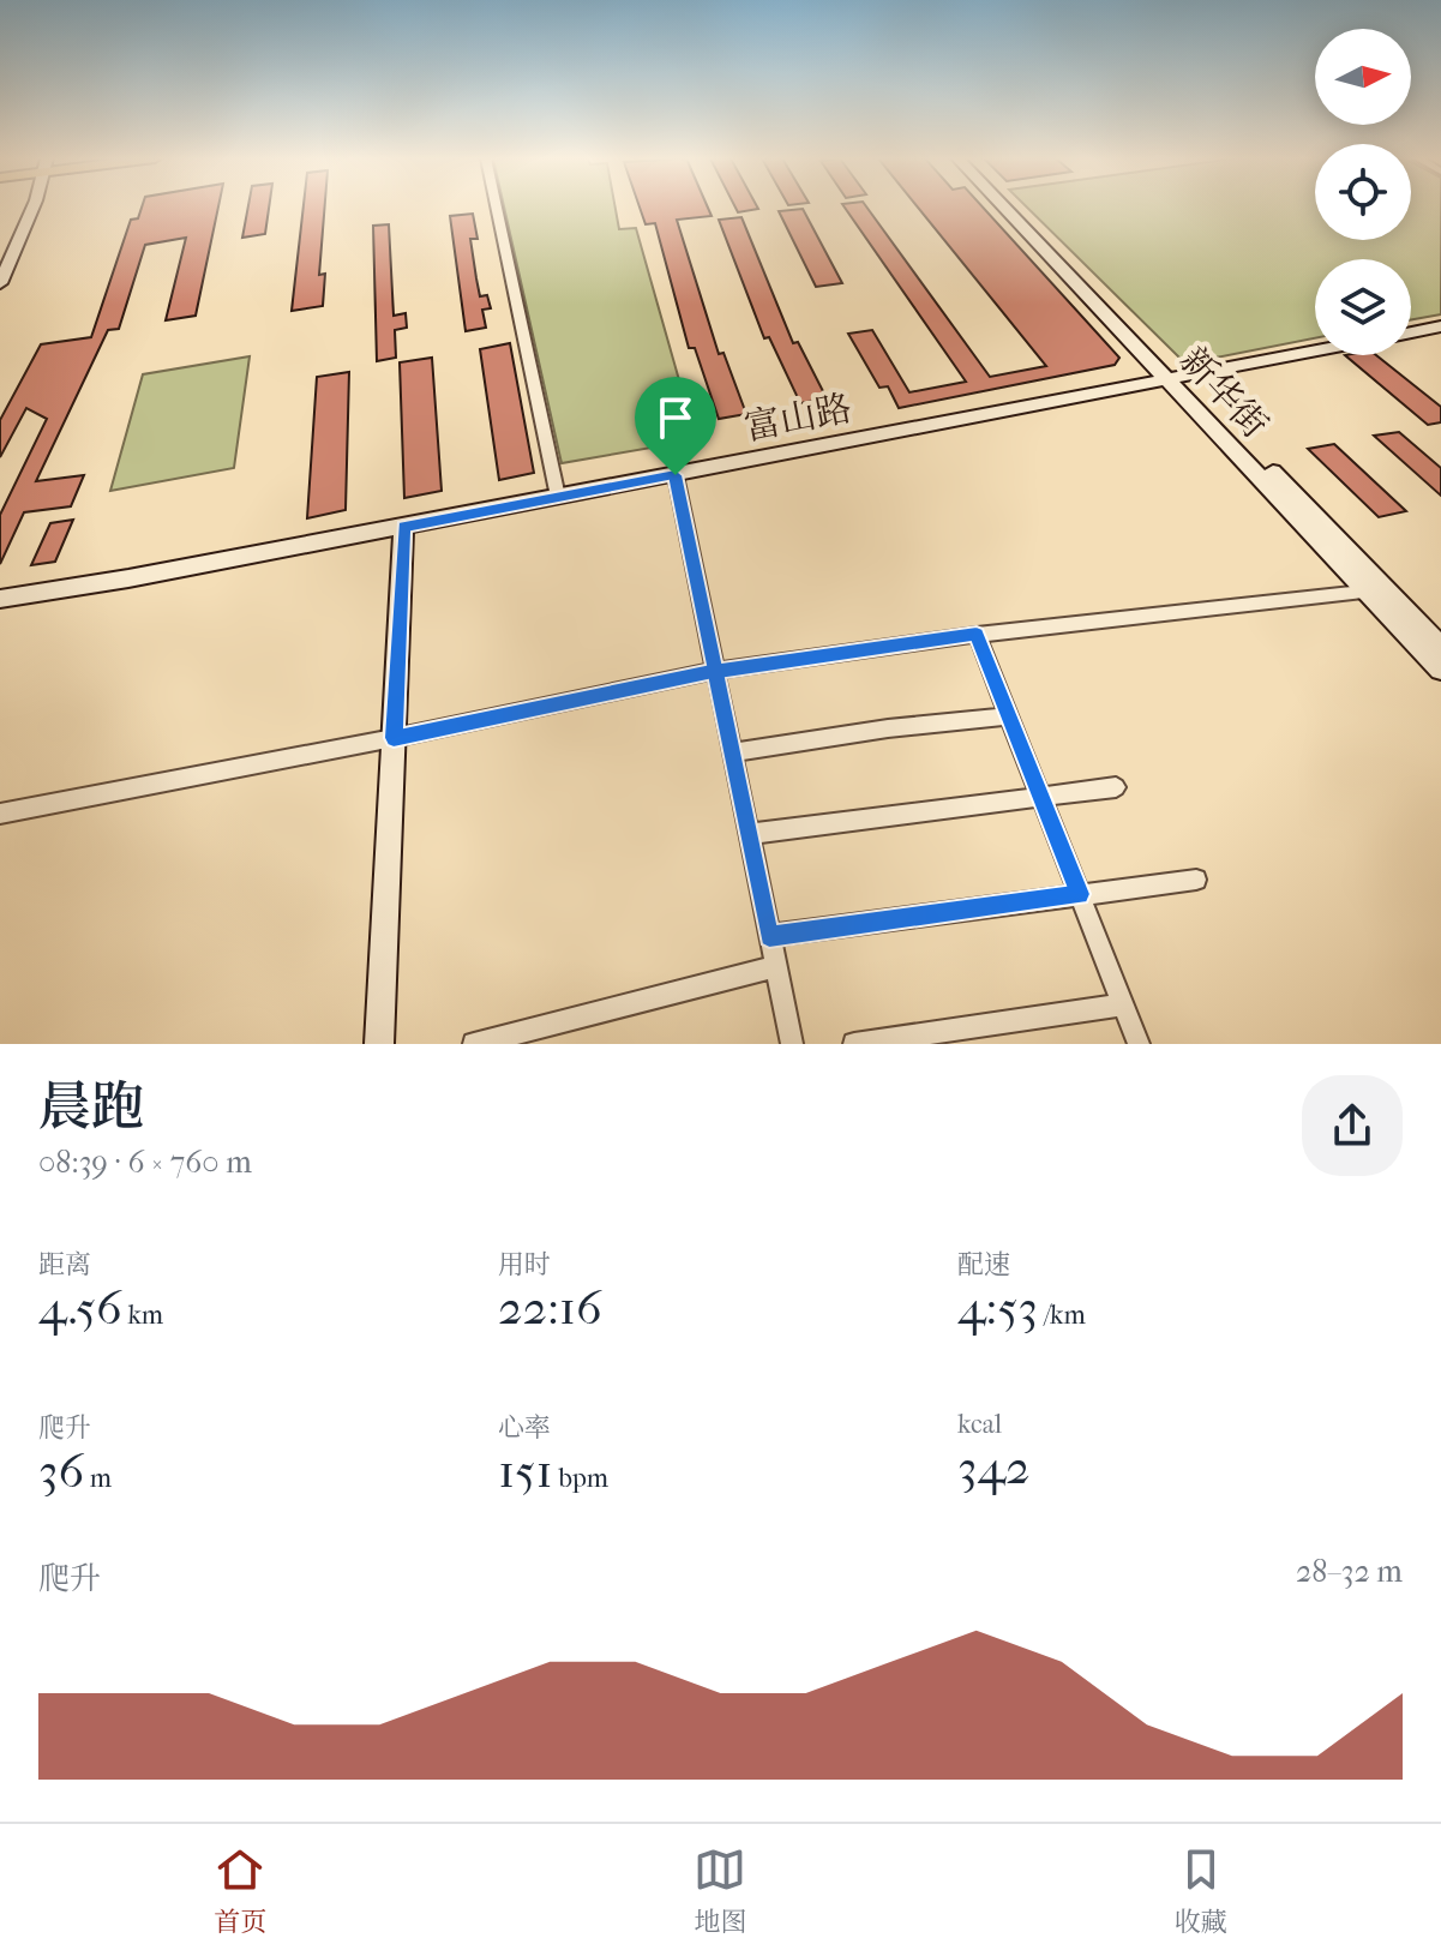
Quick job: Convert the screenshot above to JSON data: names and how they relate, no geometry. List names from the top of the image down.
{
  "streets": {
    "street": ["新华街", "富山路"]
  },
  "crossings": [
    ["新华街", "富山路"]
  ],
  "north": "right",
  "page": {
    "heading": ["晨跑", "08:39 · 6 × 760 m"],
    "stats": [
      ["距离", "4.56 km"],
      ["用时", "22:16"],
      ["配速", "4:53 /km"],
      ["爬升", "36 m"],
      ["心率", "151 bpm"],
      ["kcal", "342"]
    ],
    "chart": ["爬升", "28–32 m"],
    "tabs": ["首页", "地图", "收藏"]
  }
}
